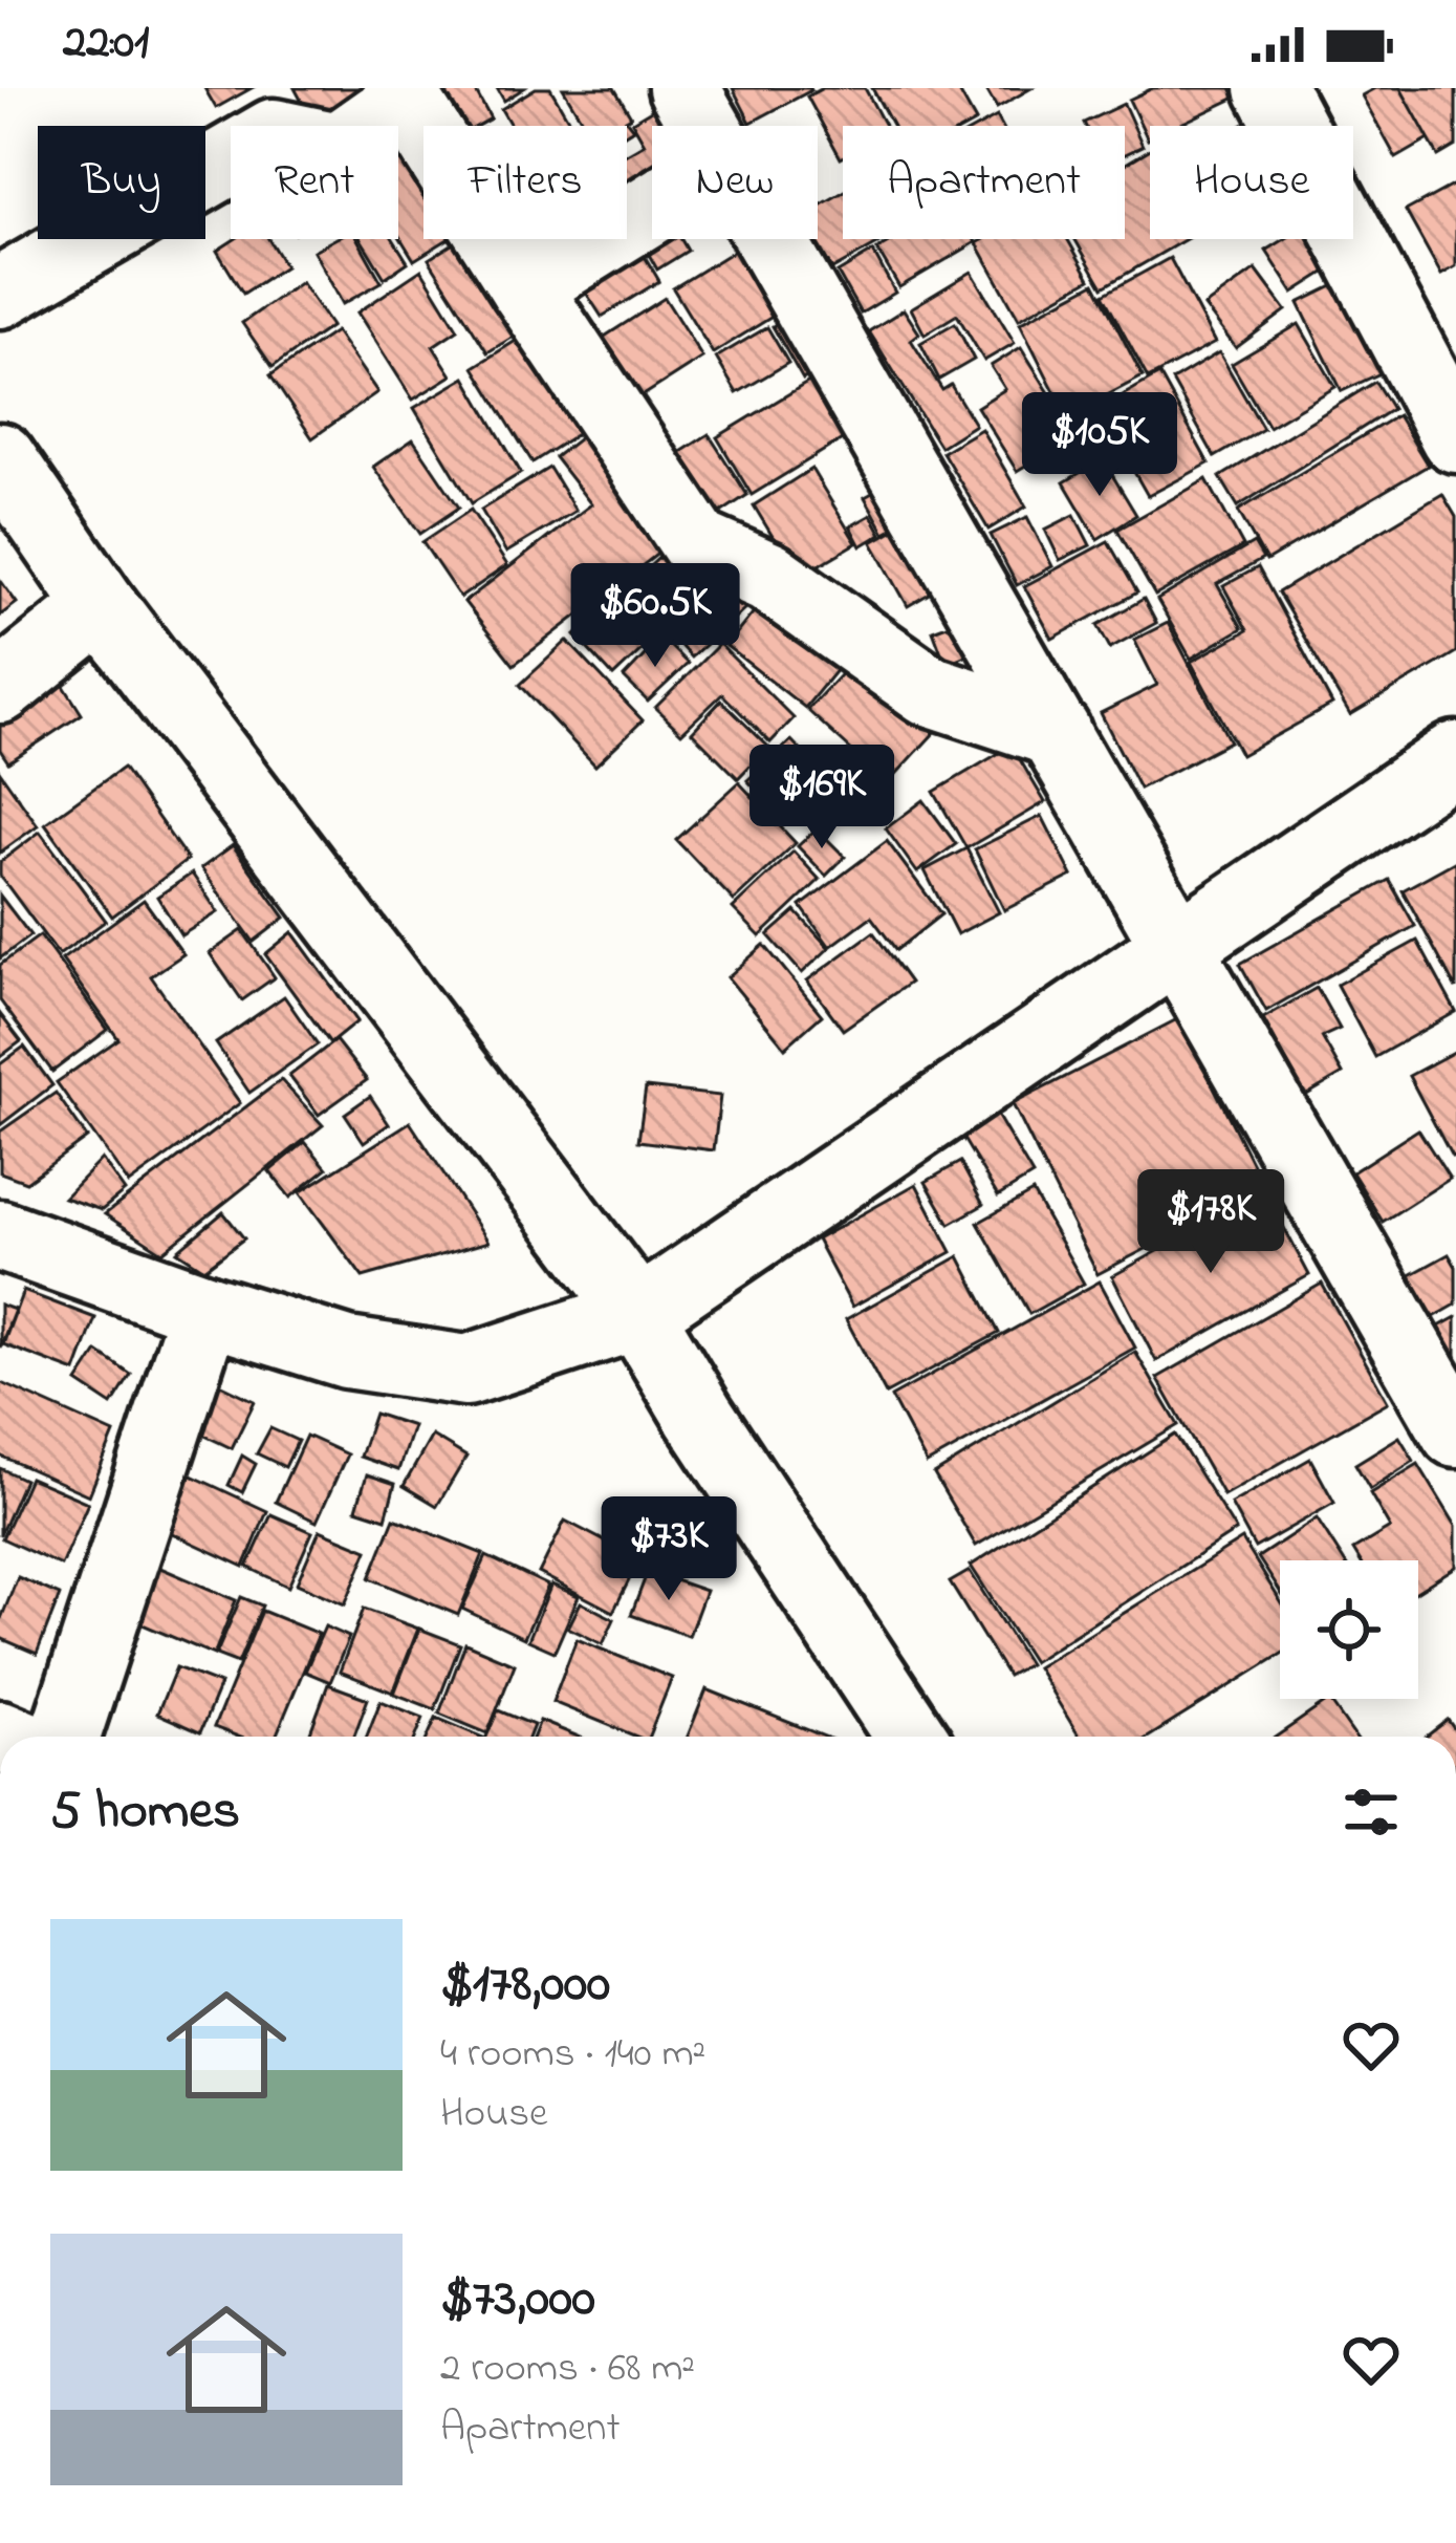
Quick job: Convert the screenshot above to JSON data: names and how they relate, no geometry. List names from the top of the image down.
{
  "page": {
    "status": "22:01",
    "chip": [
      "Buy",
      "Rent",
      "Filters",
      "New",
      "Apartment",
      "House"
    ],
    "price": [
      "$105K",
      "$60.5K",
      "$169K",
      "$178K",
      "$73K"
    ],
    "heading": "5 homes",
    "list": [
      {
        "name": "$178,000",
        "note": "4 rooms · 140 m² · House"
      },
      {
        "name": "$73,000",
        "note": "2 rooms · 68 m² · Apartment"
      }
    ]
  }
}
